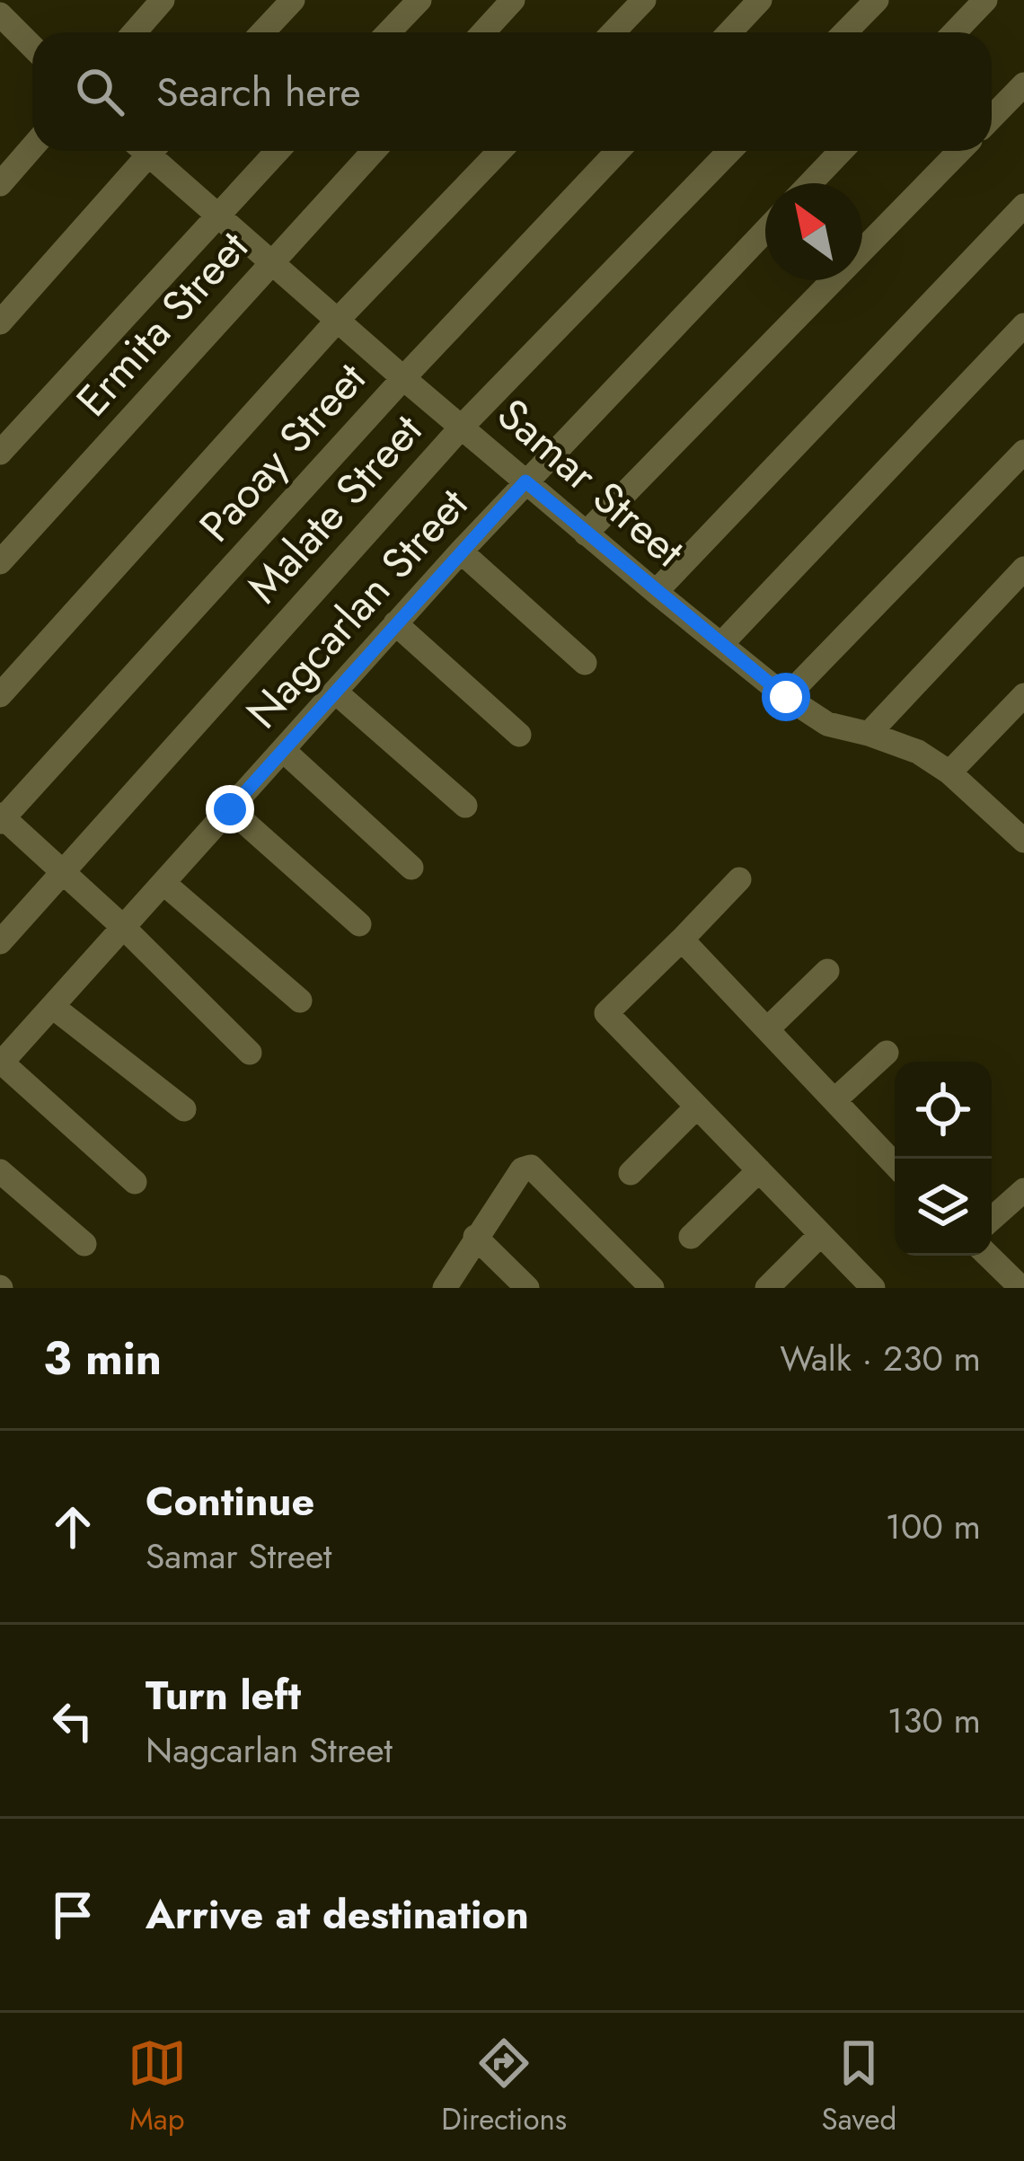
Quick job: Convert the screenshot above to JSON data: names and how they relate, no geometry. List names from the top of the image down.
{
  "streets": {
    "street": [
      "Ermita Street",
      "Paoay Street",
      "Samar Street",
      "Malate Street",
      "Nagcarlan Street"
    ]
  },
  "crossings": [
    ["Ermita Street", "Samar Street"],
    ["Paoay Street", "Samar Street"],
    ["Samar Street", "Malate Street"],
    ["Samar Street", "Nagcarlan Street"]
  ],
  "north": "top left",
  "page": {
    "search": "Search here",
    "heading": ["3 min", "Walk · 230 m"],
    "list": [
      ["Continue", "Samar Street", "100 m"],
      ["Turn left", "Nagcarlan Street", "130 m"],
      "Arrive at destination"
    ],
    "nav": ["Map", "Directions", "Saved"]
  }
}
